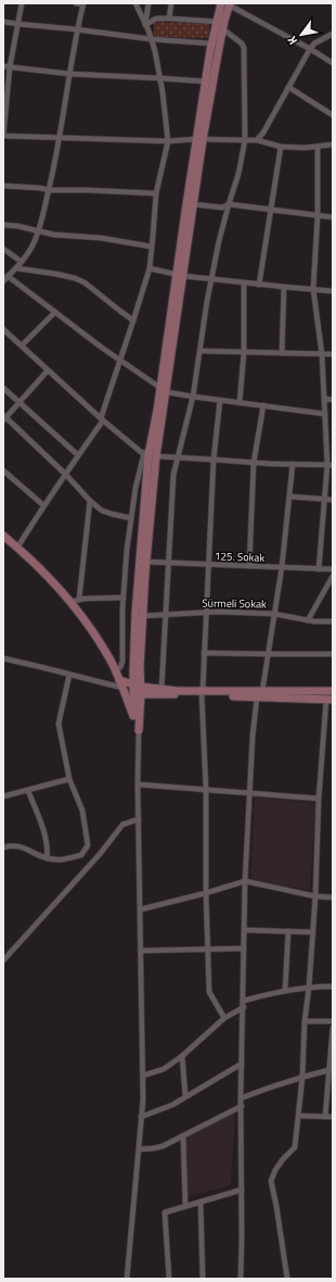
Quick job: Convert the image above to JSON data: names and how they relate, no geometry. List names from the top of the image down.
{
  "streets": {
    "street": ["125. Sokak", "Sürmeli Sokak"]
  },
  "north": "bottom left"
}
